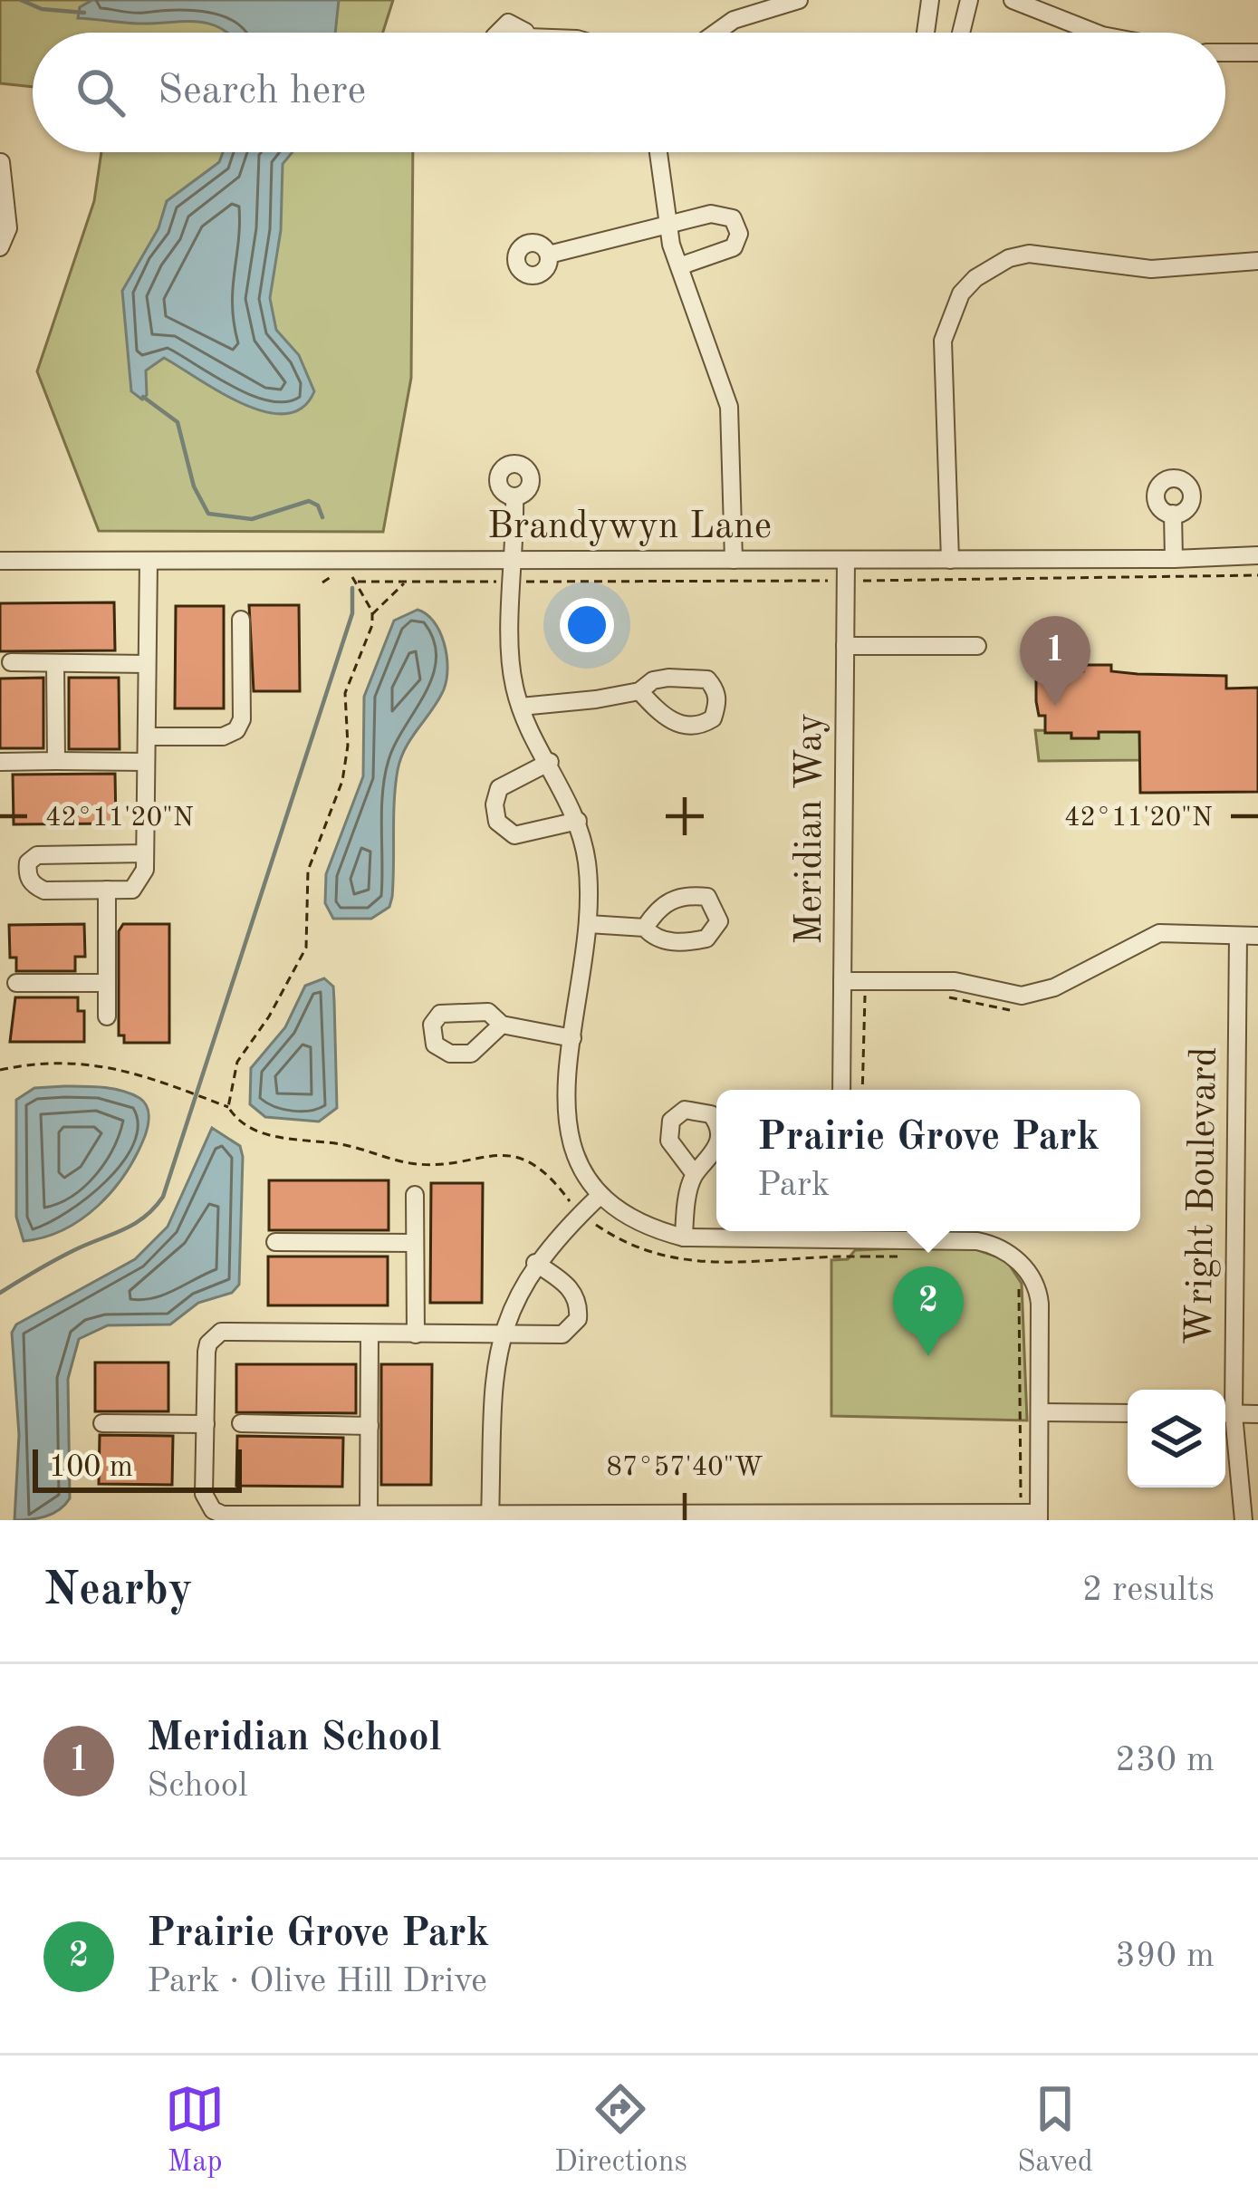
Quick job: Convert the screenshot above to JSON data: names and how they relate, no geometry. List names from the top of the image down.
{
  "streets": {
    "street": ["Brandywyn Lane", "Meridian Way", "Wright Boulevard"]
  },
  "crossings": [
    ["Brandywyn Lane", "Meridian Way"]
  ],
  "scale_bar": "100 m",
  "page": {
    "search": "Search here",
    "pins": ["1", "2"],
    "popup": ["Prairie Grove Park", "Park"],
    "scale": "100 m",
    "heading": ["Nearby", "2 results"],
    "list": [
      {
        "mark": "1",
        "name": "Meridian School",
        "note": "School",
        "value": "230 m"
      },
      {
        "mark": "2",
        "name": "Prairie Grove Park",
        "note": "Park · Olive Hill Drive",
        "value": "390 m"
      }
    ],
    "nav": ["Map", "Directions", "Saved"]
  },
  "coordinates": ["42°11'20\"N", "87°57'40\"W"]
}
